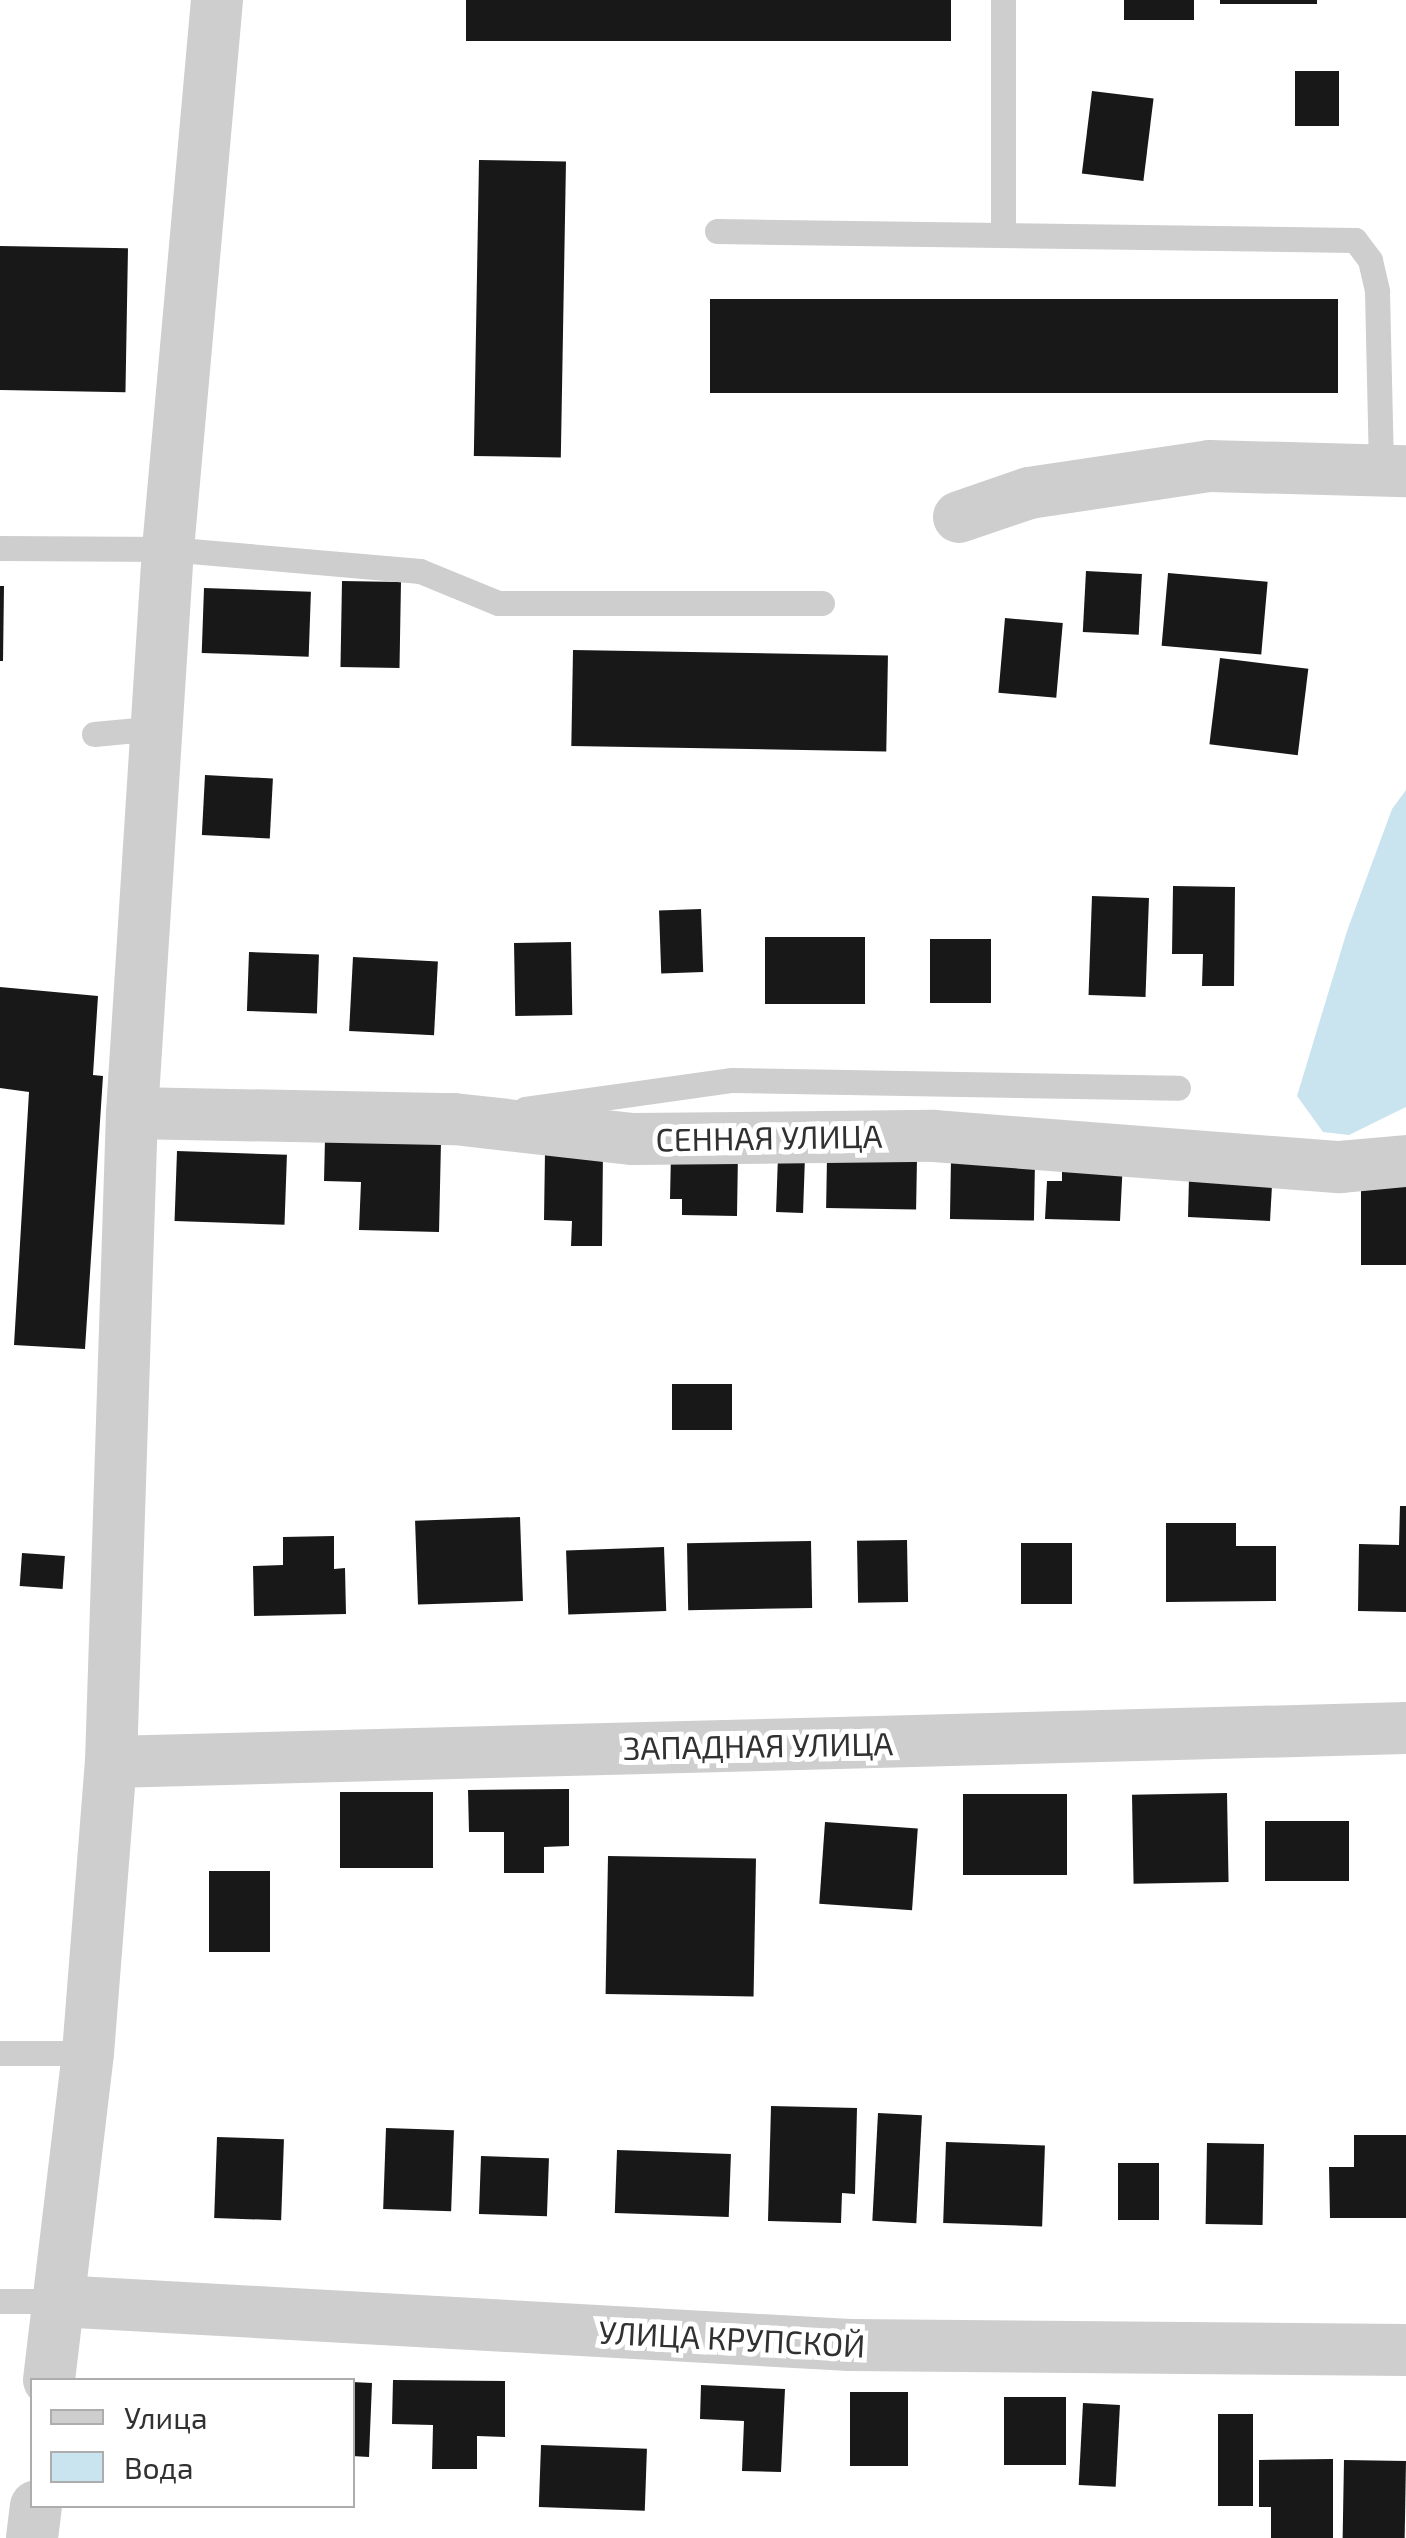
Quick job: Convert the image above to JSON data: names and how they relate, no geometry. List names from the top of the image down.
{
  "streets": {
    "street": ["СЕННАЯ УЛИЦА", "ЗАПАДНАЯ УЛИЦА", "УЛИЦА КРУПСКОЙ"]
  },
  "legend": ["Улица", "Вода"]
}
